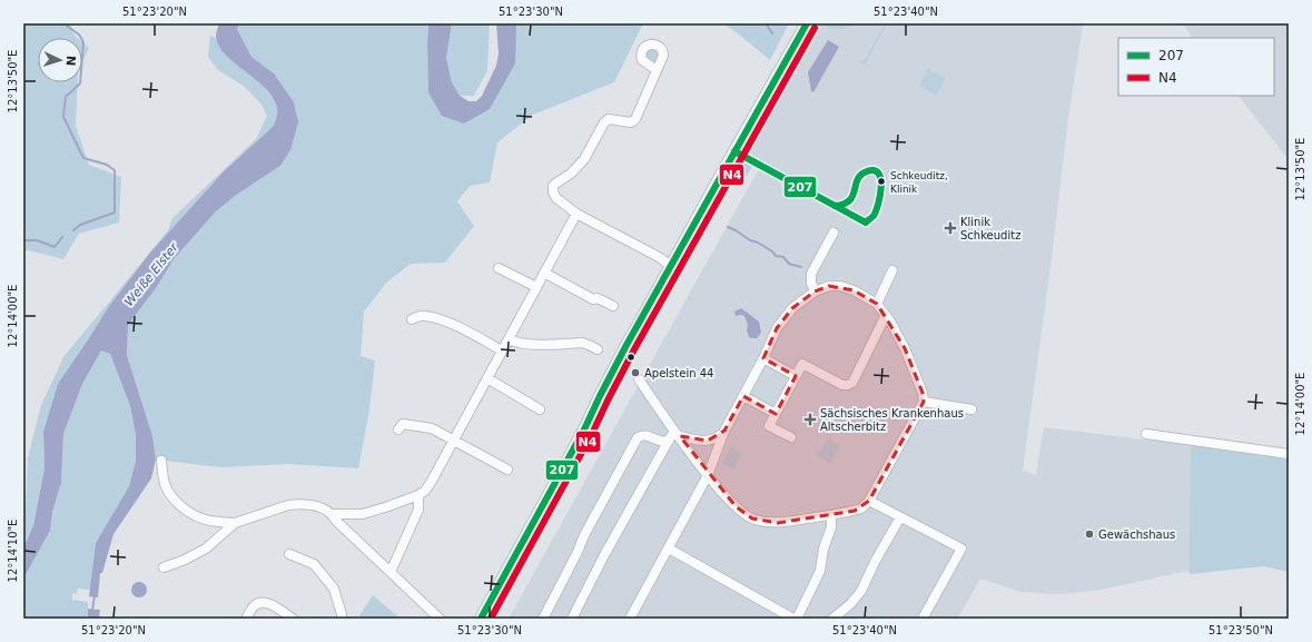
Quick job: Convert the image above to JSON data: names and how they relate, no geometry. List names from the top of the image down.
{
  "water": ["Weiße Elster"],
  "places": {
    "other": ["Schkeuditz, Klinik", "Apelstein 44", "Gewächshaus"],
    "health": ["Klinik Schkeuditz", "Sächsisches Krankenhaus Altscherbitz"]
  },
  "lines": ["transit line 207", "transit line N4"],
  "legend": ["207", "N4"],
  "north": "right",
  "coordinates": [
    "51°23'20\"N",
    "51°23'30\"N",
    "51°23'40\"N",
    "12°13'50\"E",
    "12°14'00\"E",
    "12°14'10\"E",
    "51°23'50\"N"
  ]
}
